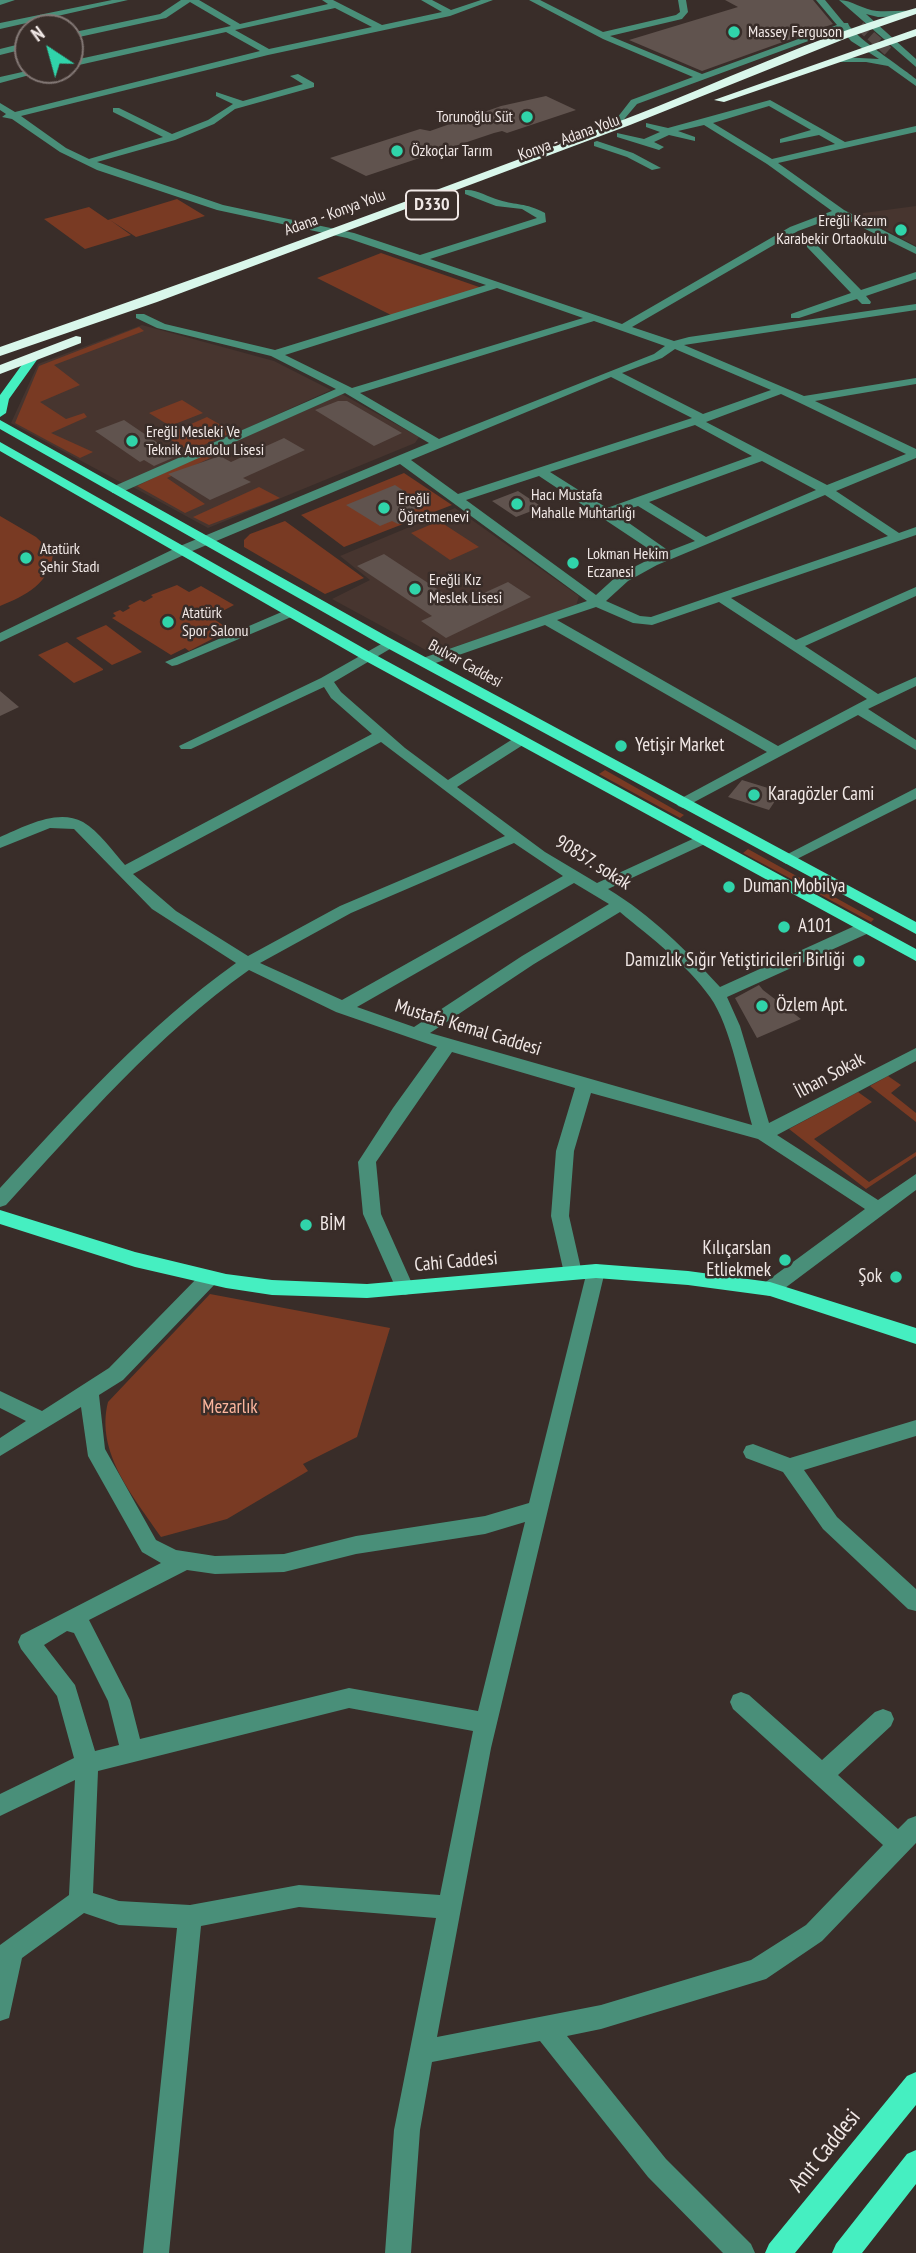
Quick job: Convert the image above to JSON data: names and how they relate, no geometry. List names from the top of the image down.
{
  "streets": {
    "highway": ["Konya - Adana Yolu", "D330", "Adana - Konya Yolu"],
    "main road": ["Bulvar Caddesi", "Cahi Caddesi", "Anıt Caddesi"],
    "street": ["90857. sokak", "Mustafa Kemal Caddesi", "İlhan Sokak"]
  },
  "crossings": [
    ["Konya - Adana Yolu", "Adana - Konya Yolu"],
    ["90857. sokak", "Mustafa Kemal Caddesi"],
    ["90857. sokak", "İlhan Sokak"],
    ["Mustafa Kemal Caddesi", "İlhan Sokak"]
  ],
  "parks": ["Mezarlık"],
  "places": [
    "Massey Ferguson",
    "Torunoğlu Süt",
    "Özkoçlar Tarım",
    "Ereğli Kazım Karabekir Ortaokulu",
    "Ereğli Mesleki Ve Teknik Anadolu Lisesi",
    "Hacı Mustafa Mahalle Muhtarlığı",
    "Ereğli Öğretmenevi",
    "Atatürk Şehir Stadı",
    "Lokman Hekim Eczanesi",
    "Ereğli Kız Meslek Lisesi",
    "Atatürk Spor Salonu",
    "Yetişir Market",
    "Karagözler Cami",
    "Duman Mobilya",
    "A101",
    "Damızlık Sığır Yetiştiricileri Birliği",
    "Özlem Apt.",
    "BİM",
    "Kılıçarslan Etliekmek",
    "Şok"
  ],
  "north": "top left"
}
